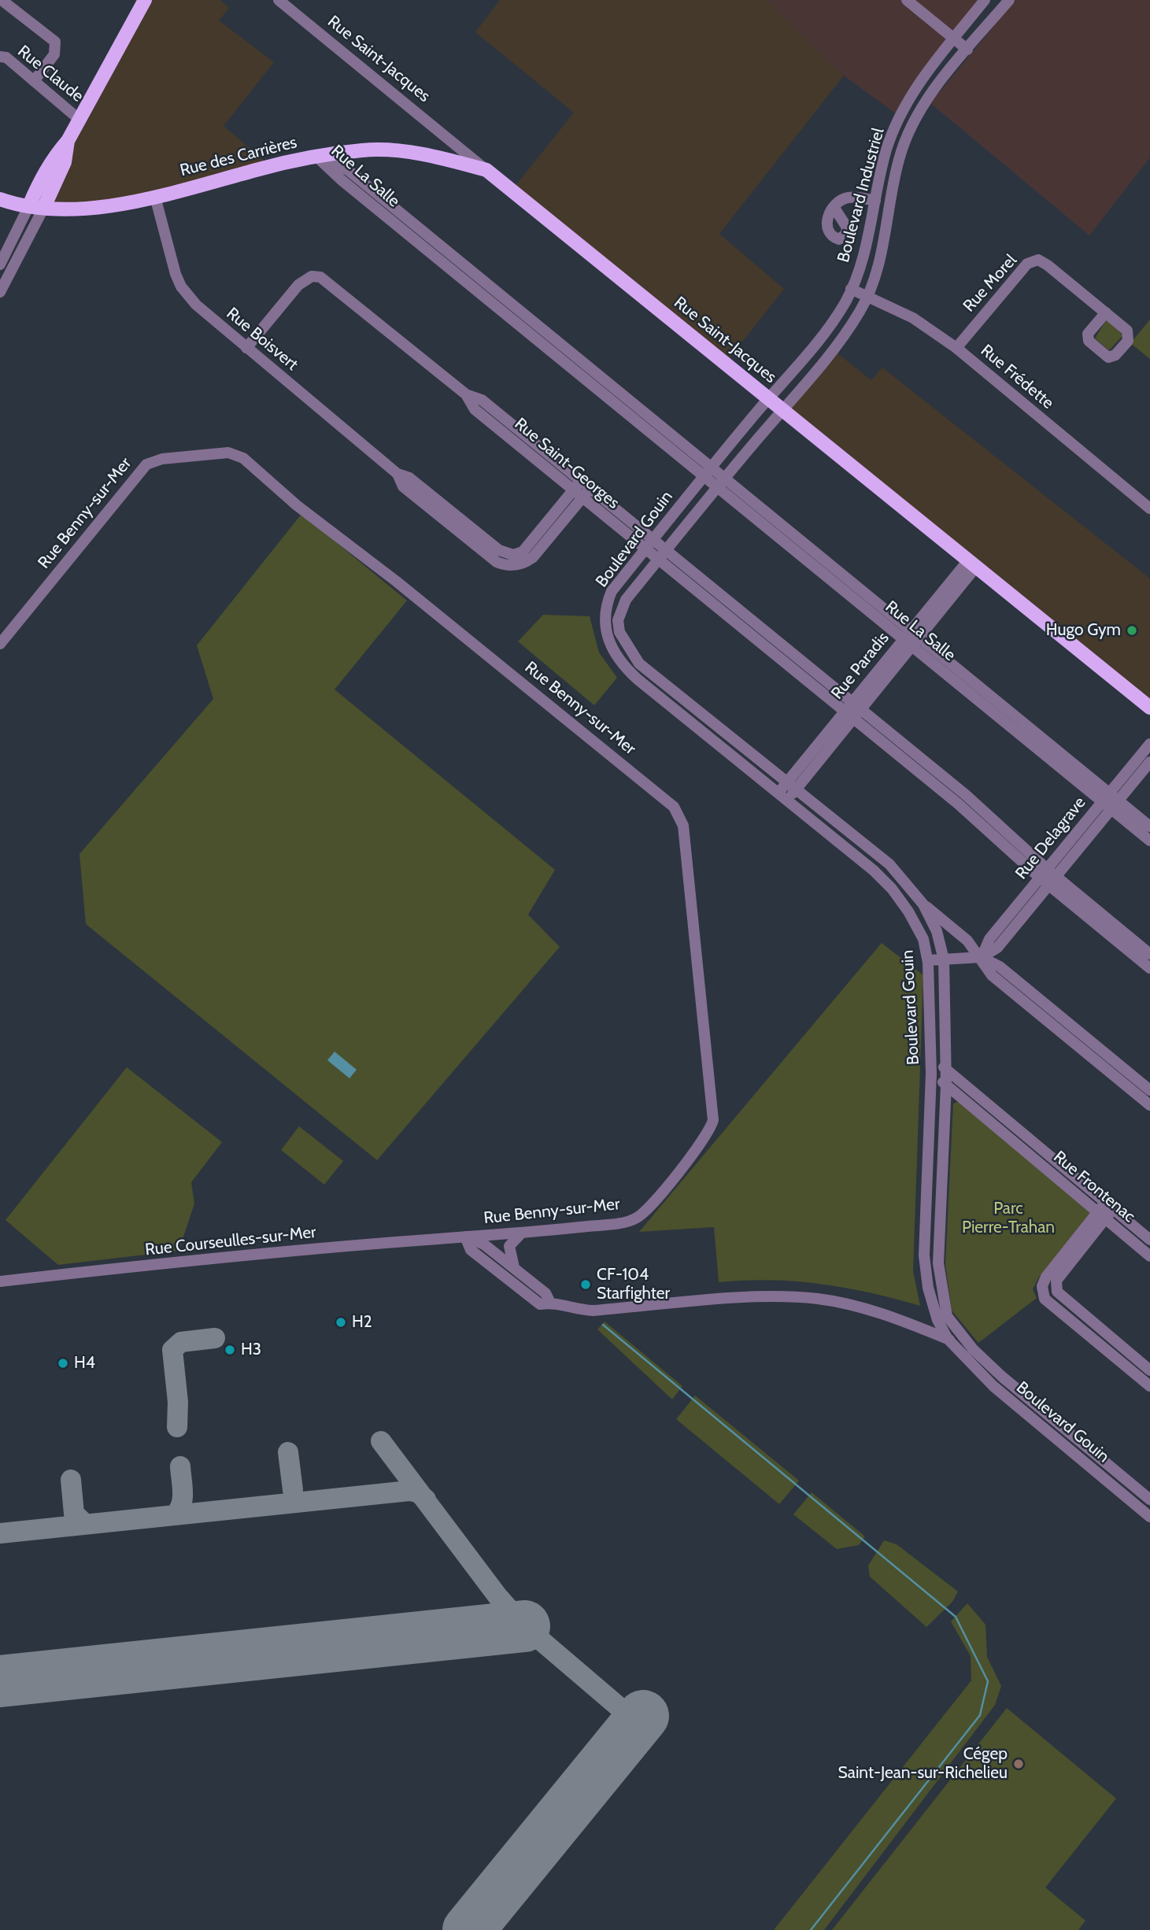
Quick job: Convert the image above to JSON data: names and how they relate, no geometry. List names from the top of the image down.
{
  "streets": {
    "main road": ["Rue Saint-Jacques", "Rue des Carrières"],
    "street": [
      "Rue Claude",
      "Rue La Salle",
      "Boulevard Industriel",
      "Rue Morel",
      "Rue Boisvert",
      "Rue Frédette",
      "Rue Saint-Georges",
      "Rue Benny-sur-Mer",
      "Boulevard Gouin",
      "Rue Paradis",
      "Rue Delagrave",
      "Rue Frontenac",
      "Rue Courseulles-sur-Mer"
    ]
  },
  "crossings": [
    ["Rue Saint-Jacques", "Rue des Carrières"],
    ["Rue Saint-Jacques", "Boulevard Industriel"],
    ["Rue Saint-Jacques", "Boulevard Gouin"],
    ["Rue Saint-Jacques", "Rue Paradis"],
    ["Rue des Carrières", "Rue La Salle"],
    ["Rue des Carrières", "Rue Boisvert"],
    ["Rue La Salle", "Boulevard Gouin"],
    ["Rue La Salle", "Rue Paradis"],
    ["Rue La Salle", "Rue Delagrave"],
    ["Boulevard Industriel", "Rue Frédette"],
    ["Boulevard Industriel", "Boulevard Gouin"],
    ["Rue Morel", "Rue Frédette"],
    ["Rue Boisvert", "Rue Saint-Georges"],
    ["Rue Saint-Georges", "Boulevard Gouin"],
    ["Rue Saint-Georges", "Rue Paradis"],
    ["Rue Saint-Georges", "Rue Delagrave"],
    ["Rue Benny-sur-Mer", "Rue Courseulles-sur-Mer"],
    ["Boulevard Gouin", "Rue Paradis"],
    ["Boulevard Gouin", "Rue Frontenac"]
  ],
  "parks": ["Parc Pierre-Trahan"],
  "places": [
    "Hugo Gym",
    "CF-104 Starfighter",
    "H2",
    "H3",
    "H4",
    "Cégep Saint-Jean-sur-Richelieu"
  ]
}
